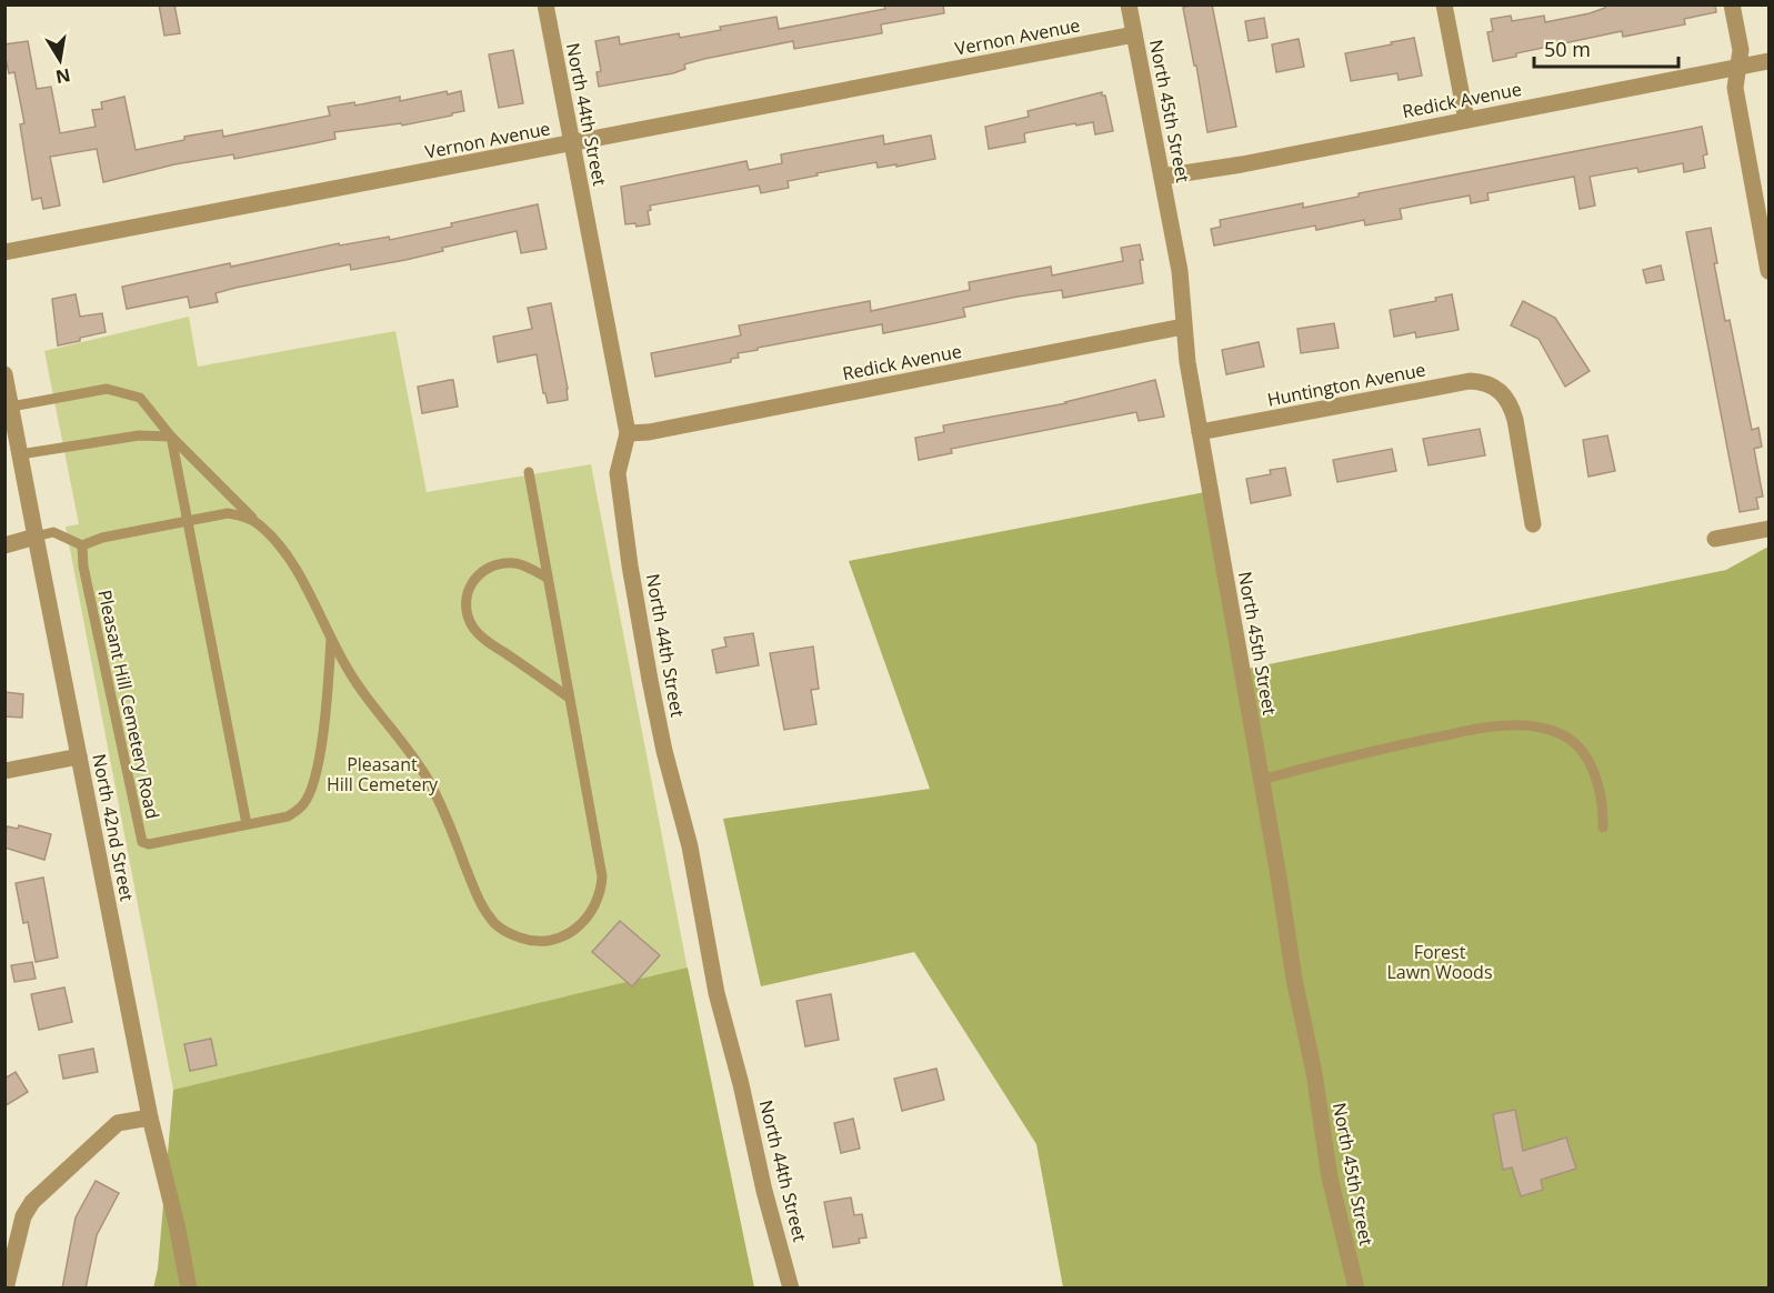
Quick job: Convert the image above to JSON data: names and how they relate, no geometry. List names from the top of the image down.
{
  "streets": {
    "street": [
      "Vernon Avenue",
      "Redick Avenue",
      "North 45th Street",
      "North 44th Street",
      "Huntington Avenue",
      "North 42nd Street"
    ],
    "lane": ["Pleasant Hill Cemetery Road"]
  },
  "crossings": [
    ["Vernon Avenue", "North 45th Street"],
    ["Vernon Avenue", "North 44th Street"],
    ["Redick Avenue", "North 45th Street"],
    ["Redick Avenue", "North 44th Street"],
    ["North 45th Street", "Huntington Avenue"]
  ],
  "parks": ["Pleasant Hill Cemetery", "Forest Lawn Woods"],
  "scale_bar": "50 m",
  "north": "bottom"
}
